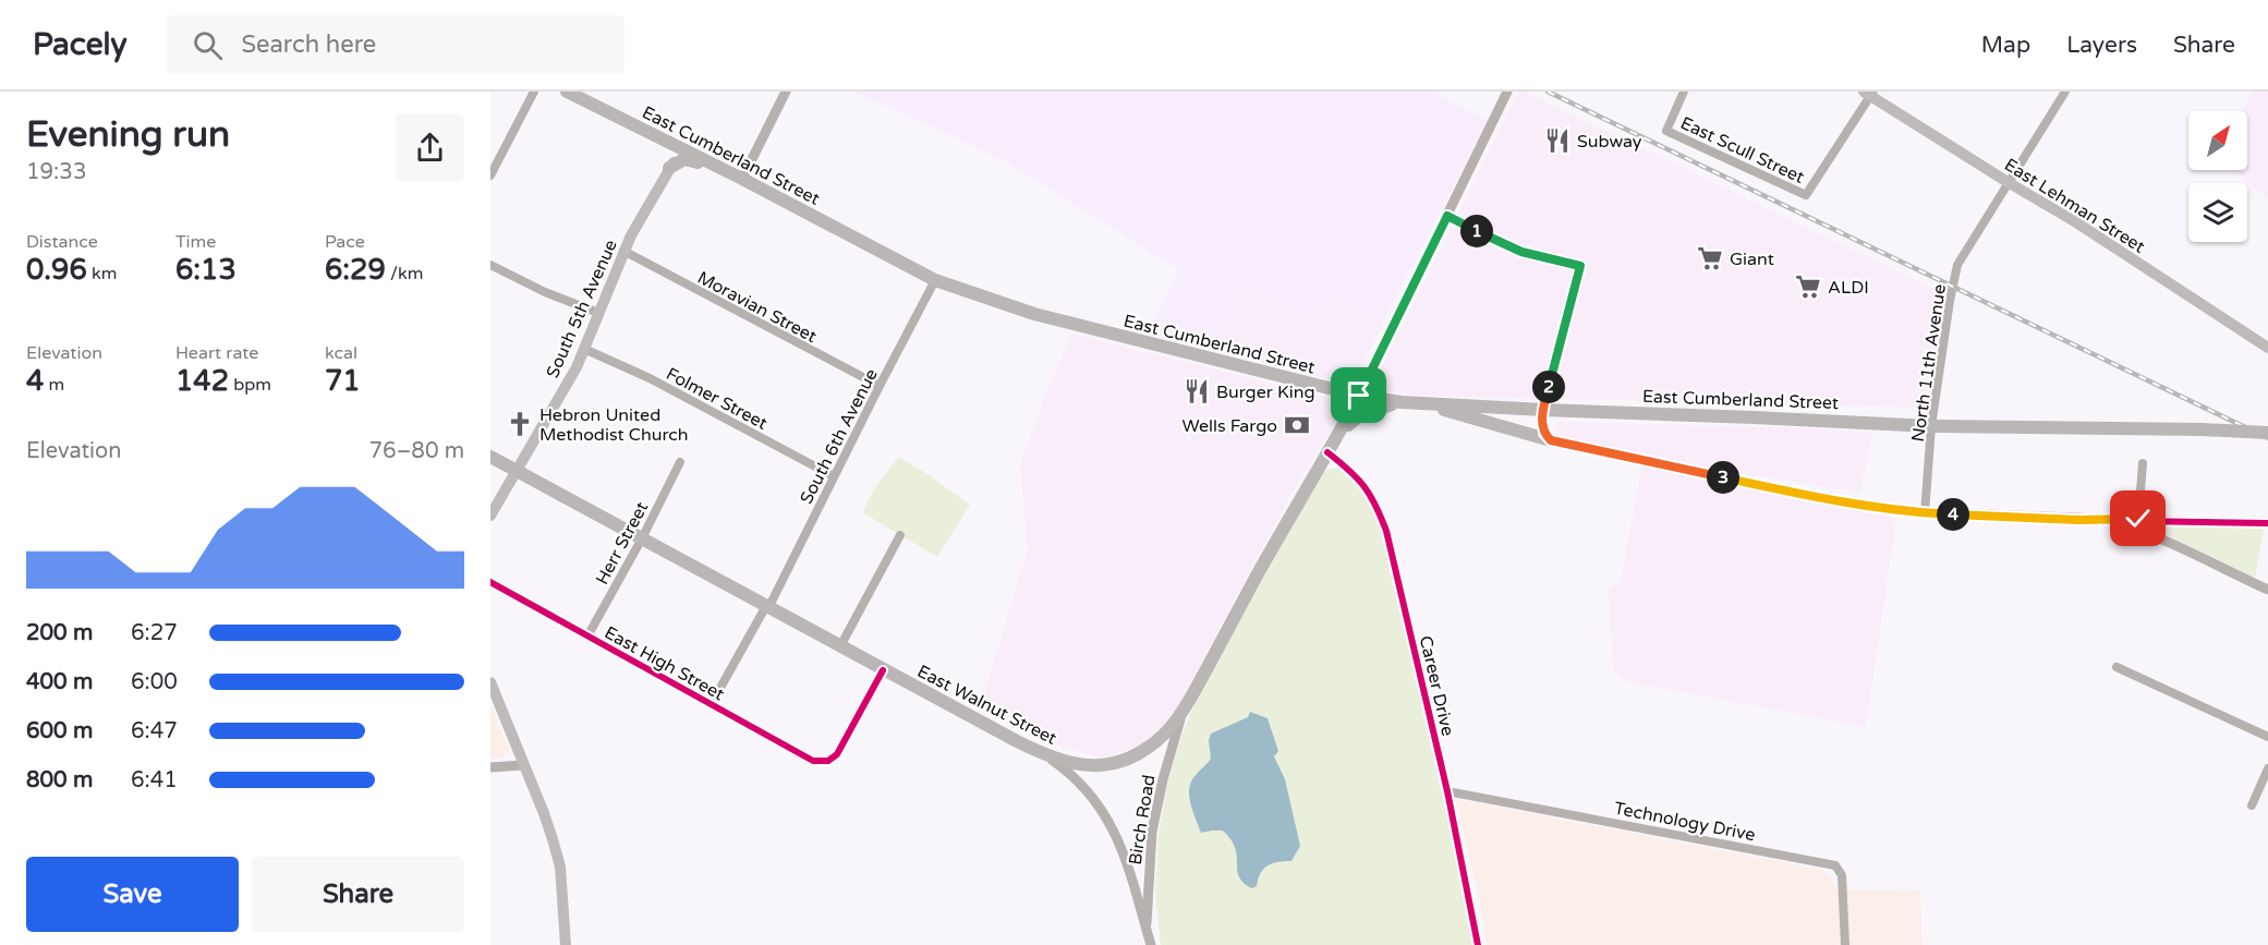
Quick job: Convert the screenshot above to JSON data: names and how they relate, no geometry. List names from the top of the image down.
{
  "streets": {
    "highway": ["East Cumberland Street", "East Walnut Street"],
    "main road": ["East Lehman Street", "South 5th Avenue"],
    "street": [
      "East Scull Street",
      "Moravian Street",
      "North 11th Avenue",
      "Folmer Street",
      "South 6th Avenue",
      "Herr Street",
      "East High Street",
      "Career Drive",
      "Birch Road",
      "Technology Drive"
    ]
  },
  "crossings": [
    ["East Scull Street", "East Lehman Street"],
    ["East Cumberland Street", "South 5th Avenue"],
    ["East Cumberland Street", "North 11th Avenue"],
    ["East Cumberland Street", "South 6th Avenue"],
    ["East Cumberland Street", "East Walnut Street"],
    ["East Lehman Street", "North 11th Avenue"],
    ["Moravian Street", "South 5th Avenue"],
    ["Moravian Street", "South 6th Avenue"],
    ["South 5th Avenue", "Folmer Street"],
    ["South 5th Avenue", "East Walnut Street"],
    ["Folmer Street", "South 6th Avenue"],
    ["South 6th Avenue", "East High Street"],
    ["South 6th Avenue", "East Walnut Street"],
    ["Herr Street", "East High Street"],
    ["Herr Street", "East Walnut Street"],
    ["East High Street", "East Walnut Street"],
    ["Career Drive", "East Walnut Street"],
    ["Career Drive", "Technology Drive"],
    ["East Walnut Street", "Birch Road"]
  ],
  "places": {
    "restaurant": ["Subway", "Burger King"],
    "supermarket": ["Giant", "ALDI"],
    "church": ["Hebron United Methodist Church"],
    "bank": ["Wells Fargo"]
  },
  "north": "top right",
  "page": {
    "header": "Pacely",
    "search": "Search here",
    "nav": ["Map", "Layers", "Share"],
    "heading": ["Evening run", "19:33"],
    "stats": [
      ["Distance", "0.96 km"],
      ["Time", "6:13"],
      ["Pace", "6:29 /km"],
      ["Elevation", "4 m"],
      ["Heart rate", "142 bpm"],
      ["kcal", "71"]
    ],
    "pins": [
      "1",
      "2",
      "3",
      "4"
    ],
    "chart": ["Elevation", "76–80 m"],
    "list": [
      {
        "name": "200 m",
        "note": "6:27"
      },
      {
        "name": "400 m",
        "note": "6:00"
      },
      {
        "name": "600 m",
        "note": "6:47"
      },
      {
        "name": "800 m",
        "note": "6:41"
      }
    ],
    "buttons": ["Save", "Share"]
  }
}
